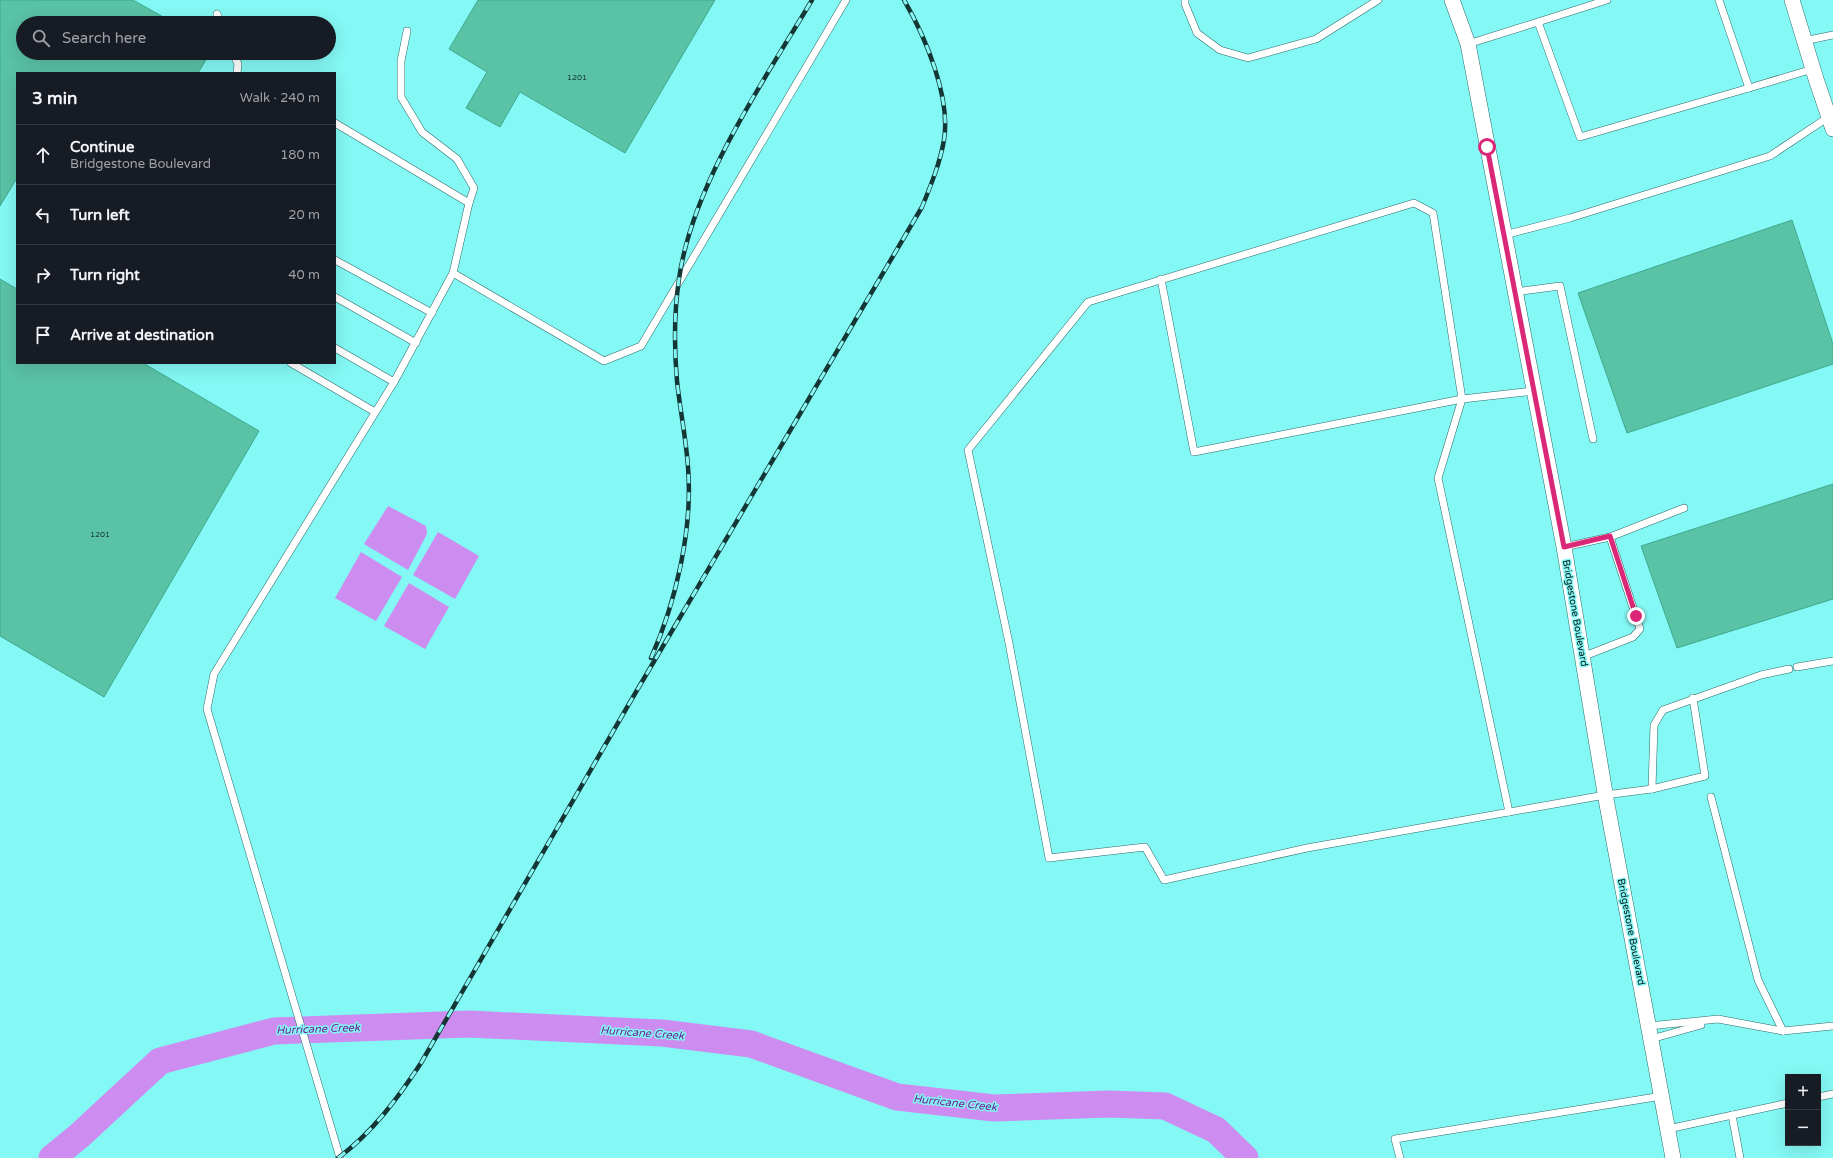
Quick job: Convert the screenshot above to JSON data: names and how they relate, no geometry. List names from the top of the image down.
{
  "streets": {
    "street": ["Bridgestone Boulevard"]
  },
  "water": ["Hurricane Creek"],
  "house_numbers": ["1201", "1201"],
  "page": {
    "search": "Search here",
    "heading": ["3 min", "Walk · 240 m"],
    "list": [
      ["Continue", "Bridgestone Boulevard", "180 m"],
      ["Turn left", "20 m"],
      ["Turn right", "40 m"],
      "Arrive at destination"
    ],
    "map_buttons": ["+", "−"]
  }
}
